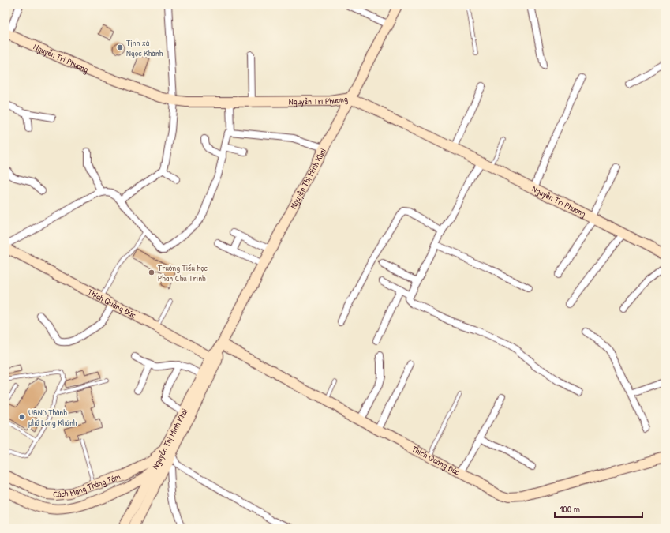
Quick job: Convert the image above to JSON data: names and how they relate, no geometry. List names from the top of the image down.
{
  "streets": {
    "street": [
      "Nguyễn Tri Phương",
      "Nguyễn Thị Minh Khai",
      "Thích Quảng Đức",
      "Cách Mạng Tháng Tám"
    ]
  },
  "crossings": [
    ["Nguyễn Tri Phương", "Nguyễn Thị Minh Khai"],
    ["Nguyễn Thị Minh Khai", "Thích Quảng Đức"],
    ["Nguyễn Thị Minh Khai", "Cách Mạng Tháng Tám"]
  ],
  "places": ["Tịnh xá Ngọc Khánh", "Trường Tiểu học Phan Chu Trinh", "UBND Thành phố Long Khánh"],
  "scale_bar": "100 m"
}
